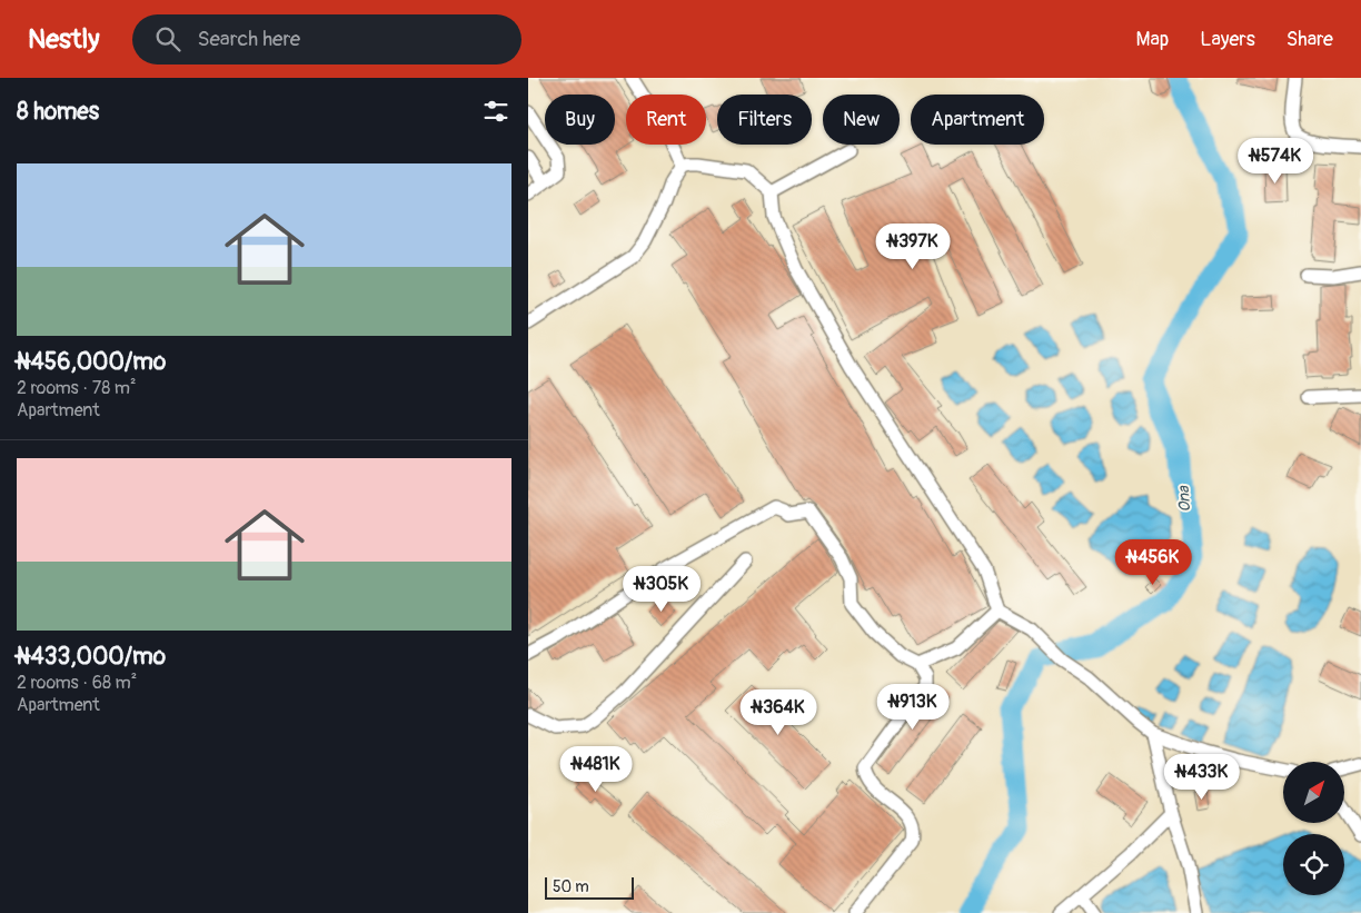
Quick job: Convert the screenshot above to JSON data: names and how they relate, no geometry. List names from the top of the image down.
{
  "water": ["Ona"],
  "scale_bar": "50 m",
  "north": "top right",
  "page": {
    "header": "Nestly",
    "search": "Search here",
    "nav": ["Map", "Layers", "Share"],
    "heading": "8 homes",
    "chip": [
      "Buy",
      "Rent",
      "Filters",
      "New",
      "Apartment"
    ],
    "price": [
      "₦574K",
      "₦397K",
      "₦456K",
      "₦305K",
      "₦913K",
      "₦364K",
      "₦481K",
      "₦433K"
    ],
    "list": [
      {
        "name": "₦456,000/mo",
        "note": "2 rooms · 78 m² · Apartment"
      },
      {
        "name": "₦433,000/mo",
        "note": "2 rooms · 68 m² · Apartment"
      }
    ],
    "scale": "50 m"
  }
}
